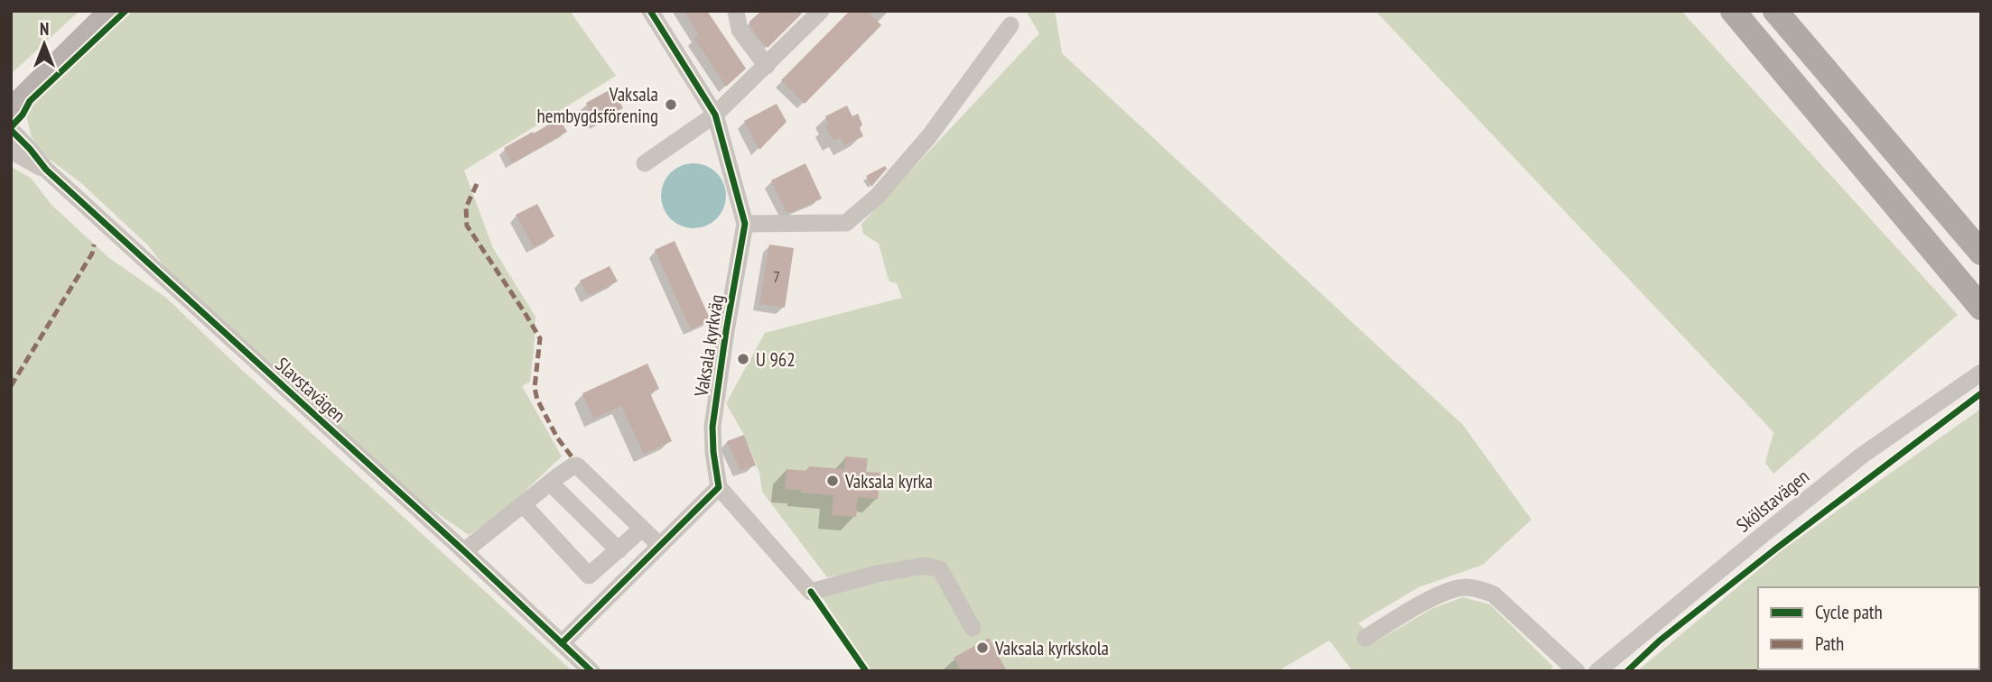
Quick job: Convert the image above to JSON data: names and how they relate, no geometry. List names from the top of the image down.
{
  "streets": {
    "street": ["Vaksala kyrkväg", "Slavstavägen", "Skölstavägen"]
  },
  "places": [
    "Vaksala hembygdsförening",
    "U 962",
    "Vaksala kyrka",
    "Vaksala kyrkskola"
  ],
  "house_numbers": ["7"],
  "legend": ["Cycle path", "Path"],
  "north": "top"
}
